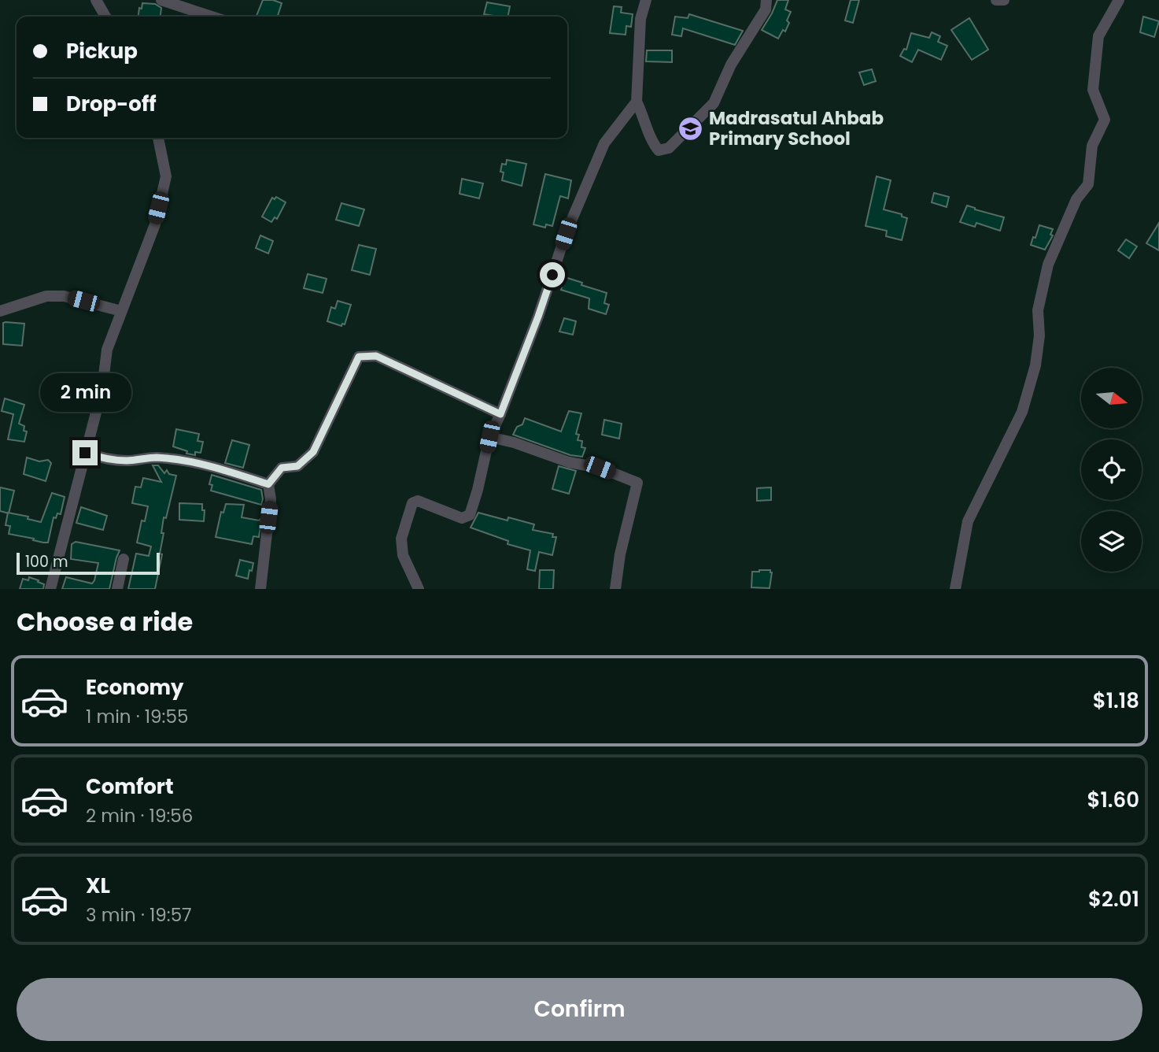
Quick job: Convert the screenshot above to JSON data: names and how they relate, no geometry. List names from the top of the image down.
{
  "places": {
    "school or university": ["Madrasatul Ahbab Primary School"]
  },
  "scale_bar": "100 m",
  "north": "right",
  "page": {
    "banner": ["Pickup", "Drop-off"],
    "bubble": "2 min",
    "scale": "100 m",
    "heading": "Choose a ride",
    "list": [
      {
        "name": "Economy",
        "note": "1 min · 19:55",
        "value": "$1.18"
      },
      {
        "name": "Comfort",
        "note": "2 min · 19:56",
        "value": "$1.60"
      },
      {
        "name": "XL",
        "note": "3 min · 19:57",
        "value": "$2.01"
      }
    ],
    "buttons": "Confirm"
  }
}
